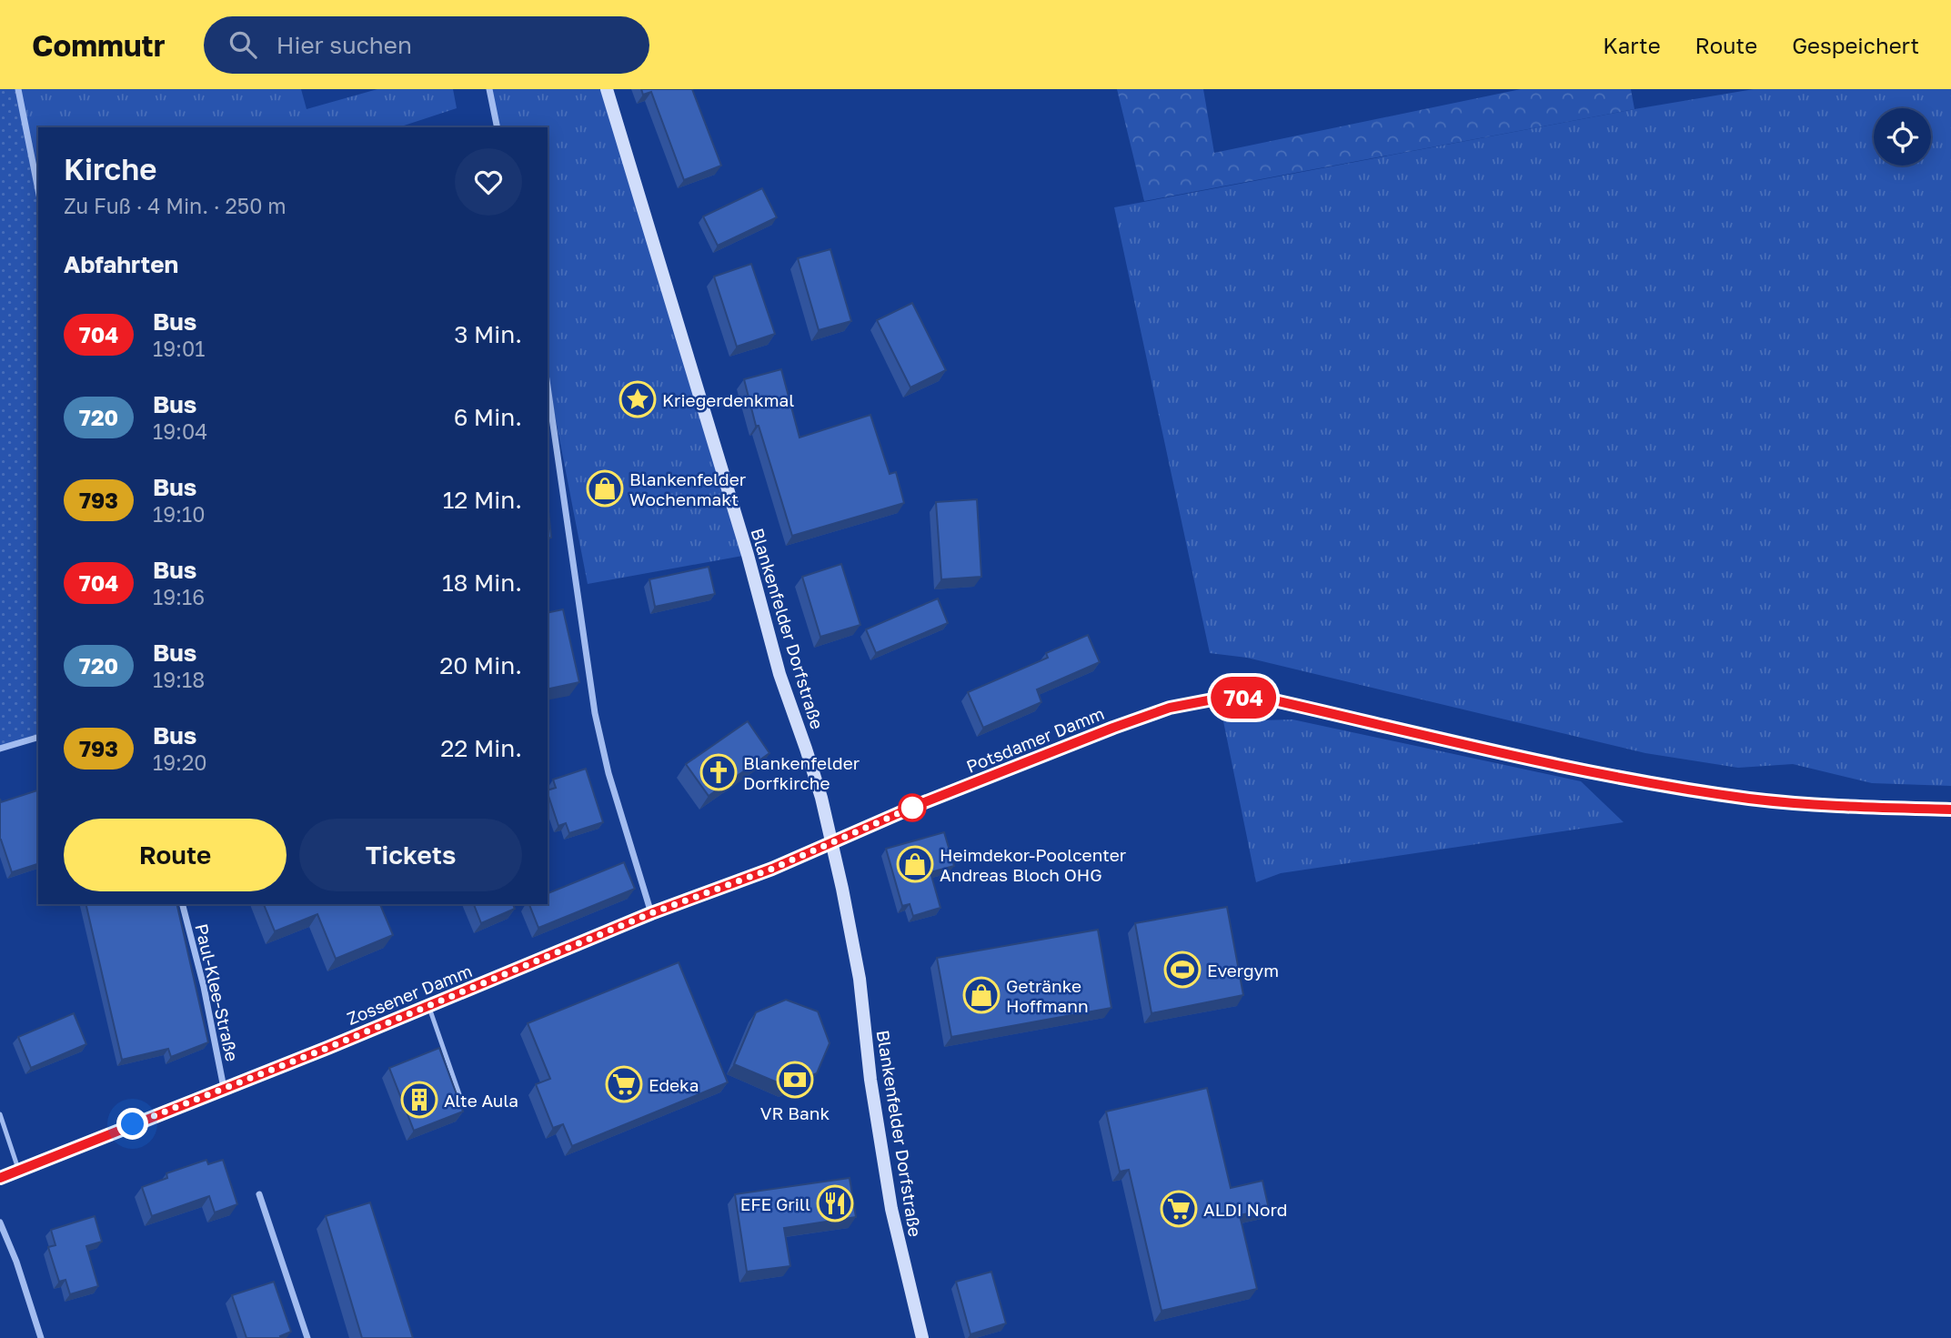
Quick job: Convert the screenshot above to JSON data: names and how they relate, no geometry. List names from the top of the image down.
{
  "streets": {
    "main road": ["Blankenfelder Dorfstraße", "Potsdamer Damm", "Zossener Damm"],
    "street": ["Paul-Klee-Straße"]
  },
  "crossings": [
    ["Blankenfelder Dorfstraße", "Potsdamer Damm"],
    ["Blankenfelder Dorfstraße", "Zossener Damm"],
    ["Potsdamer Damm", "Zossener Damm"],
    ["Paul-Klee-Straße", "Zossener Damm"]
  ],
  "places": {
    "place": ["Kriegerdenkmal"],
    "shop": ["Blankenfelder Wochenmakt", "Heimdekor-Poolcenter Andreas Bloch OHG", "Getränke Hoffmann"],
    "church": ["Blankenfelder Dorfkirche"],
    "sports": ["Evergym"],
    "bank": ["VR Bank"],
    "supermarket": ["Edeka", "ALDI Nord"],
    "building": ["Alte Aula"],
    "restaurant": ["EFE Grill"]
  },
  "lines": ["bus line 704"],
  "page": {
    "header": "Commutr",
    "search": "Hier suchen",
    "nav": ["Karte", "Route", "Gespeichert"],
    "on_map": "704",
    "heading": [
      ["Kirche", "Zu Fuß · 4 Min. · 250 m"],
      "Abfahrten"
    ],
    "list": [
      {
        "mark": "704",
        "name": "Bus",
        "note": "19:01",
        "value": "3 Min."
      },
      {
        "mark": "720",
        "name": "Bus",
        "note": "19:04",
        "value": "6 Min."
      },
      {
        "mark": "793",
        "name": "Bus",
        "note": "19:10",
        "value": "12 Min."
      },
      {
        "mark": "704",
        "name": "Bus",
        "note": "19:16",
        "value": "18 Min."
      },
      {
        "mark": "720",
        "name": "Bus",
        "note": "19:18",
        "value": "20 Min."
      },
      {
        "mark": "793",
        "name": "Bus",
        "note": "19:20",
        "value": "22 Min."
      }
    ],
    "buttons": ["Route", "Tickets"]
  }
}
